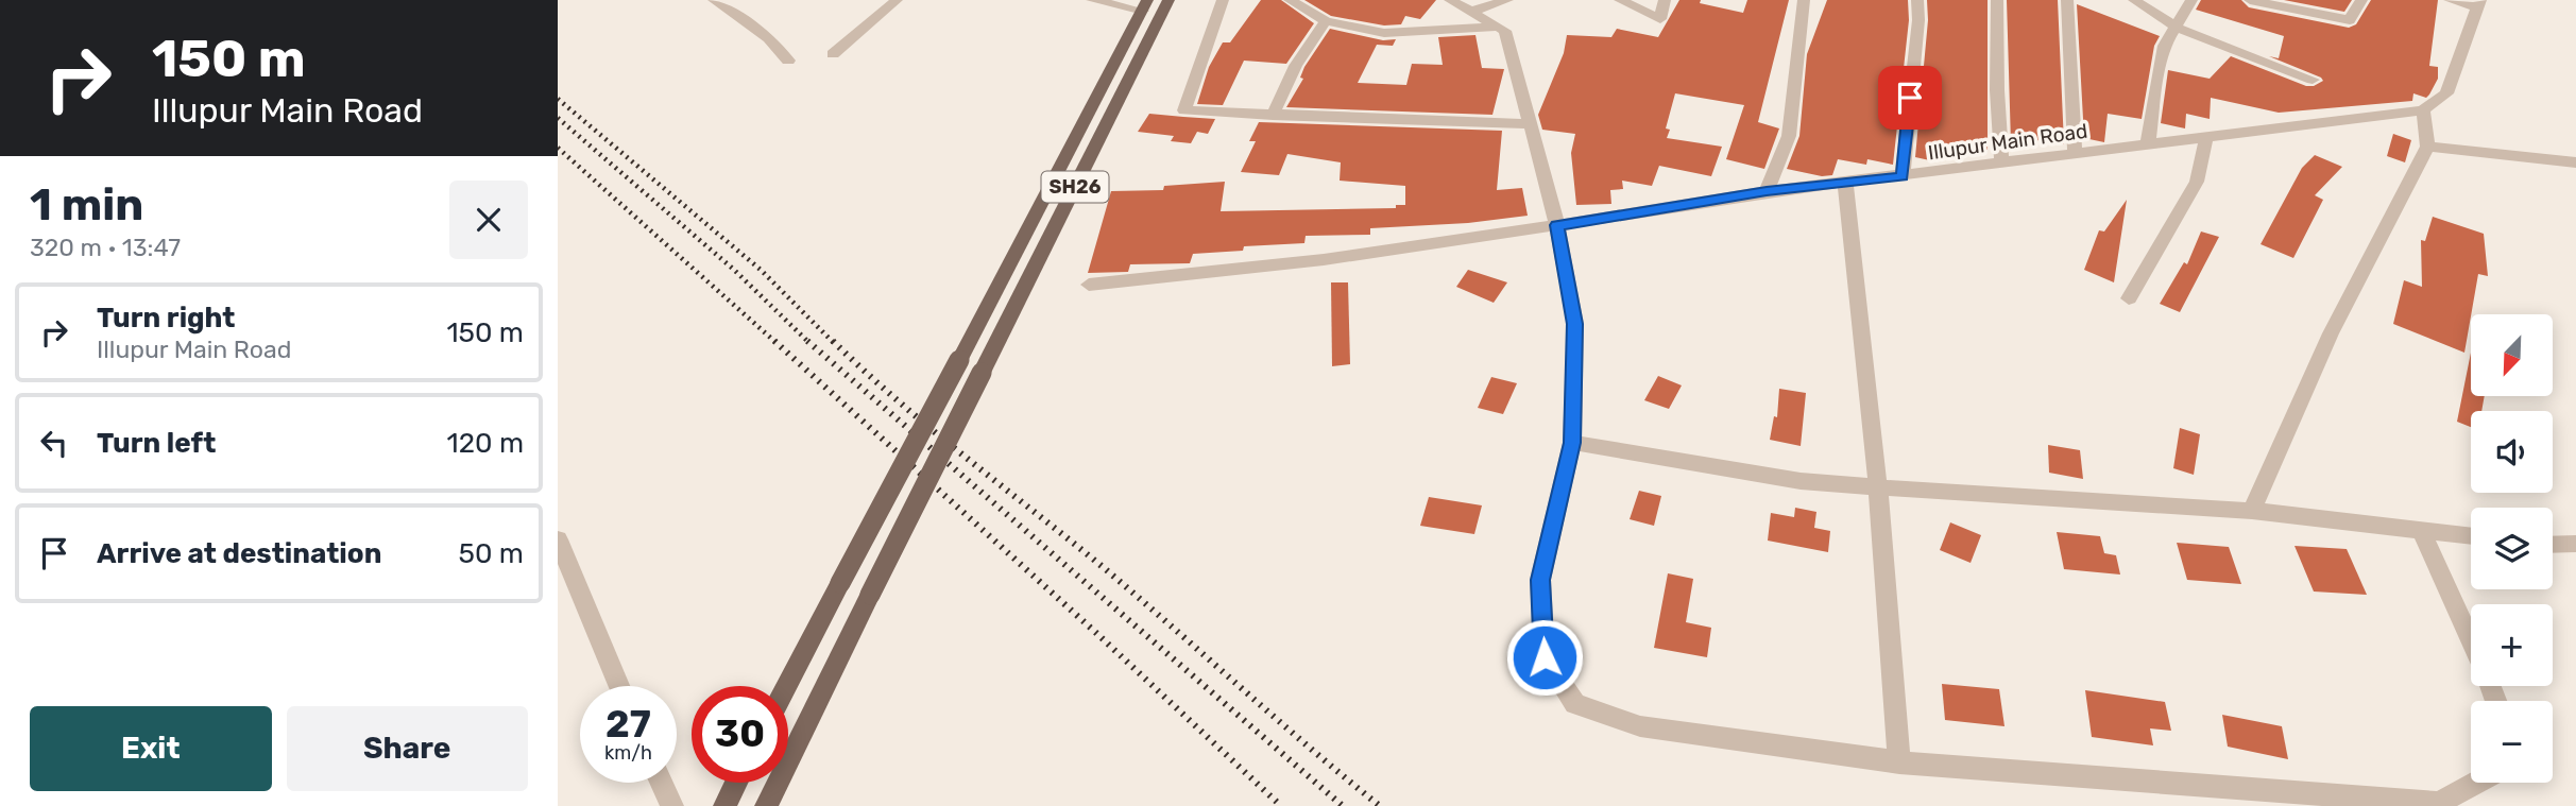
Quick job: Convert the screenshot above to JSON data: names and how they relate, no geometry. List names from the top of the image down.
{
  "streets": {
    "main road": ["SH26"],
    "street": ["Illupur Main Road"]
  },
  "north": "bottom left",
  "page": {
    "turn": ["150 m", "Illupur Main Road"],
    "heading": ["1 min", "320 m · 13:47"],
    "list": [
      {
        "name": "Turn right",
        "note": "Illupur Main Road",
        "value": "150 m"
      },
      {
        "name": "Turn left",
        "value": "120 m"
      },
      {
        "name": "Arrive at destination",
        "value": "50 m"
      }
    ],
    "map_buttons": ["+", "−"],
    "speed": "27 km/h",
    "limit": "30",
    "buttons": ["Exit", "Share"]
  }
}
